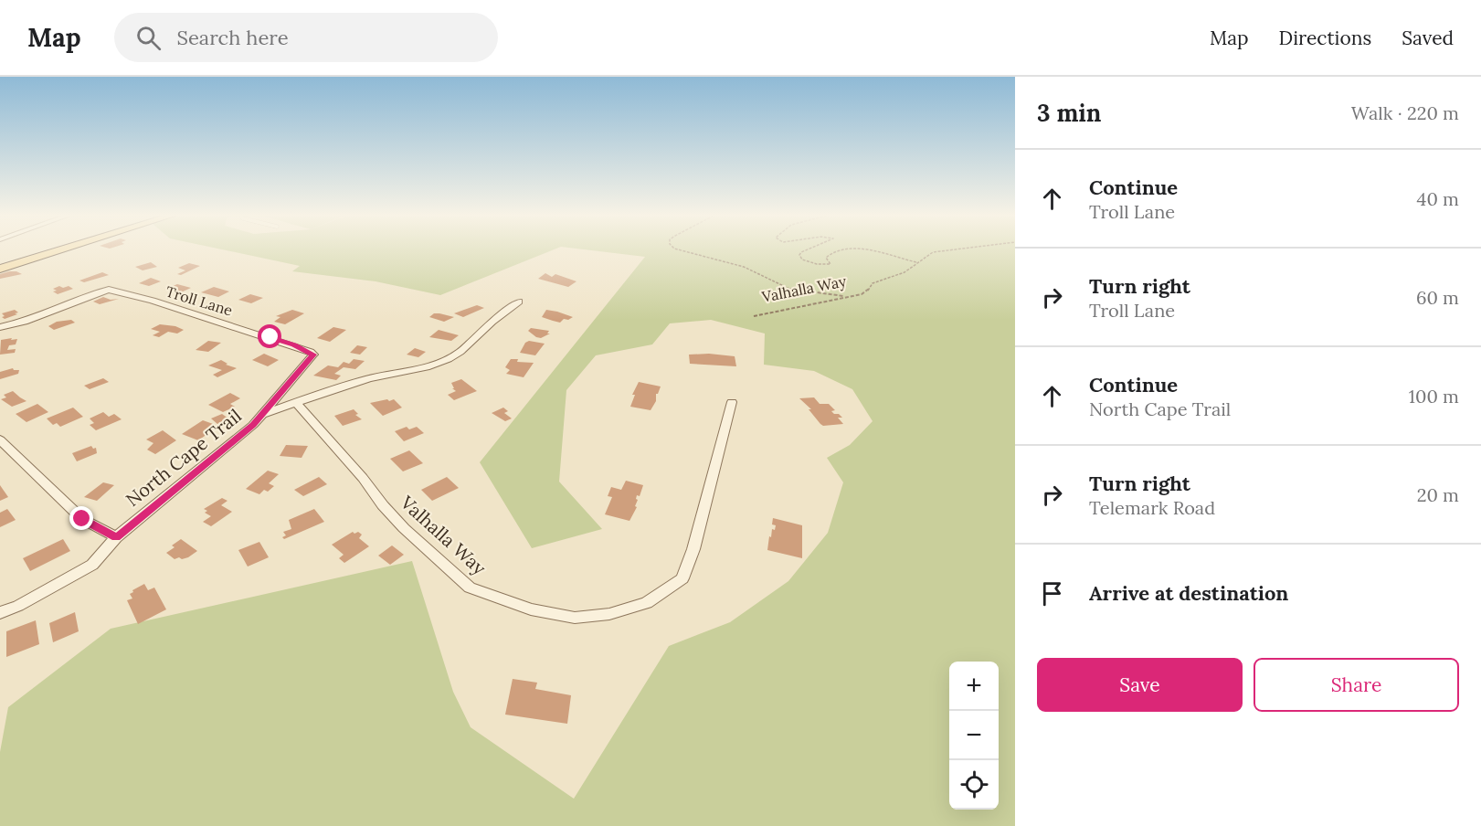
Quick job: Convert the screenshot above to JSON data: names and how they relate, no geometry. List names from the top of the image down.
{
  "streets": {
    "street": ["Valhalla Way", "Troll Lane", "North Cape Trail"]
  },
  "crossings": [
    ["Valhalla Way", "North Cape Trail"],
    ["Troll Lane", "North Cape Trail"]
  ],
  "page": {
    "header": "Map",
    "search": "Search here",
    "nav": ["Map", "Directions", "Saved"],
    "heading": ["3 min", "Walk · 220 m"],
    "list": [
      ["Continue", "Troll Lane", "40 m"],
      ["Turn right", "Troll Lane", "60 m"],
      ["Continue", "North Cape Trail", "100 m"],
      ["Turn right", "Telemark Road", "20 m"],
      "Arrive at destination"
    ],
    "buttons": ["Save", "Share"],
    "map_buttons": ["+", "−"]
  }
}
